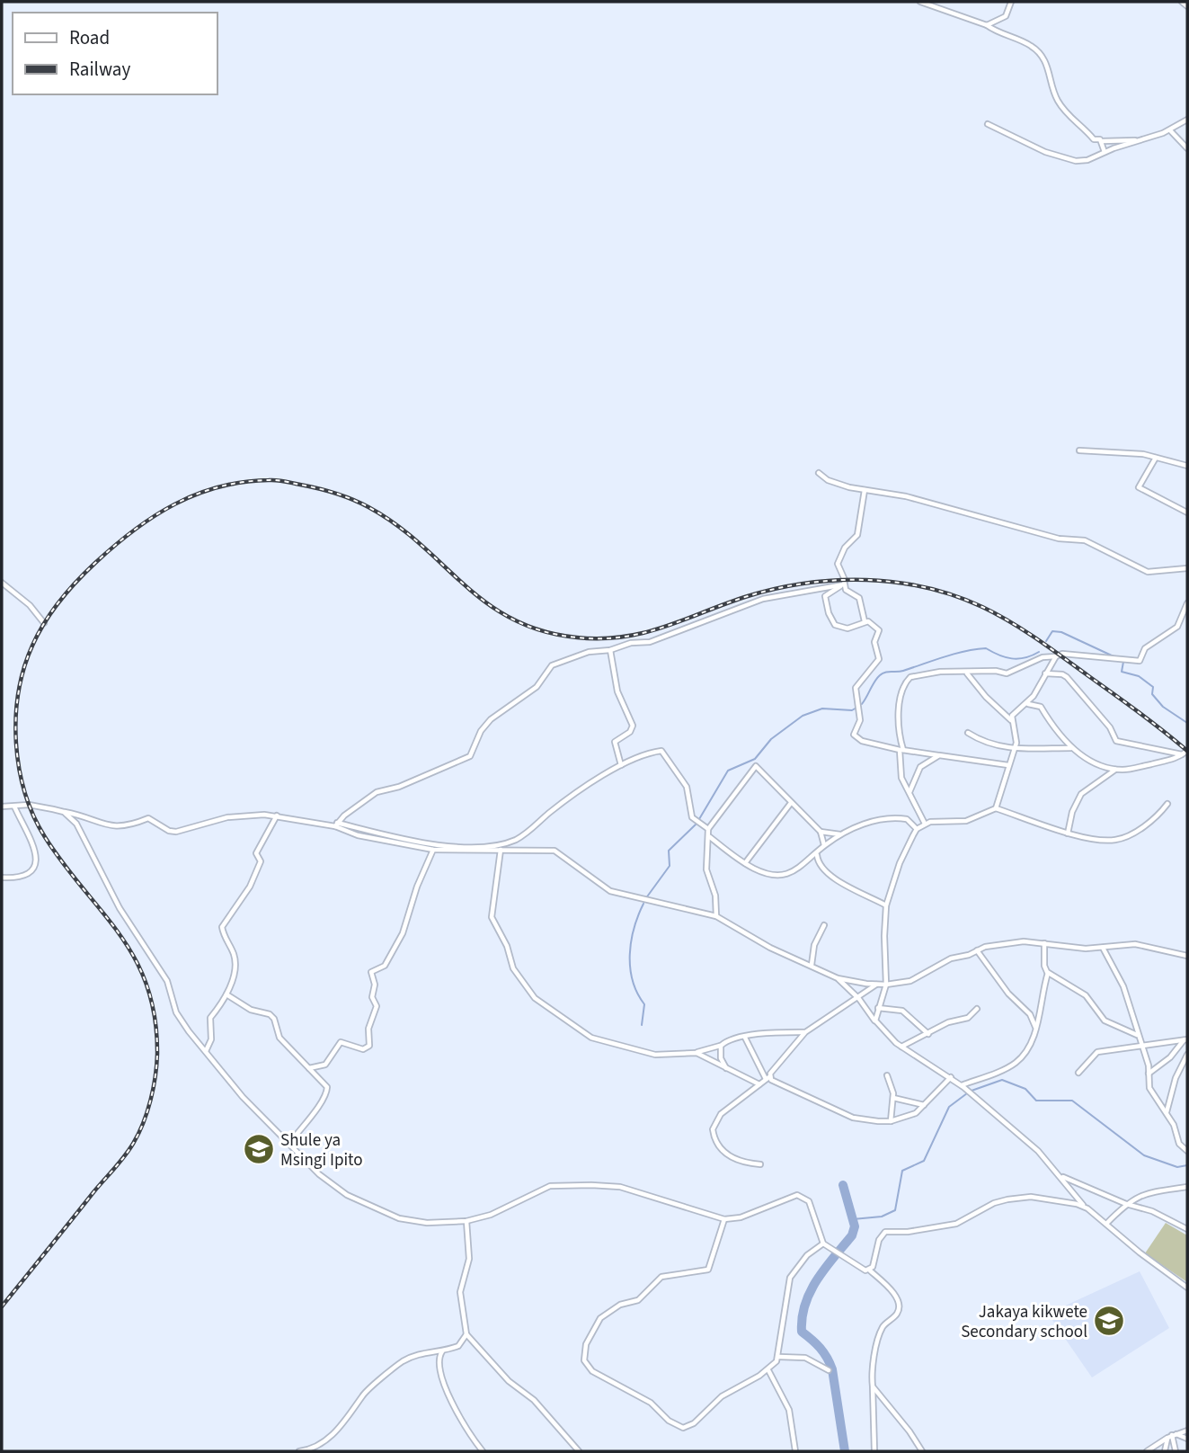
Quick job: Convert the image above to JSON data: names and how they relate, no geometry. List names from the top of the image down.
{
  "places": {
    "school or university": ["Shule ya Msingi Ipito", "Jakaya kikwete Secondary school"]
  },
  "legend": ["Road", "Railway"]
}
